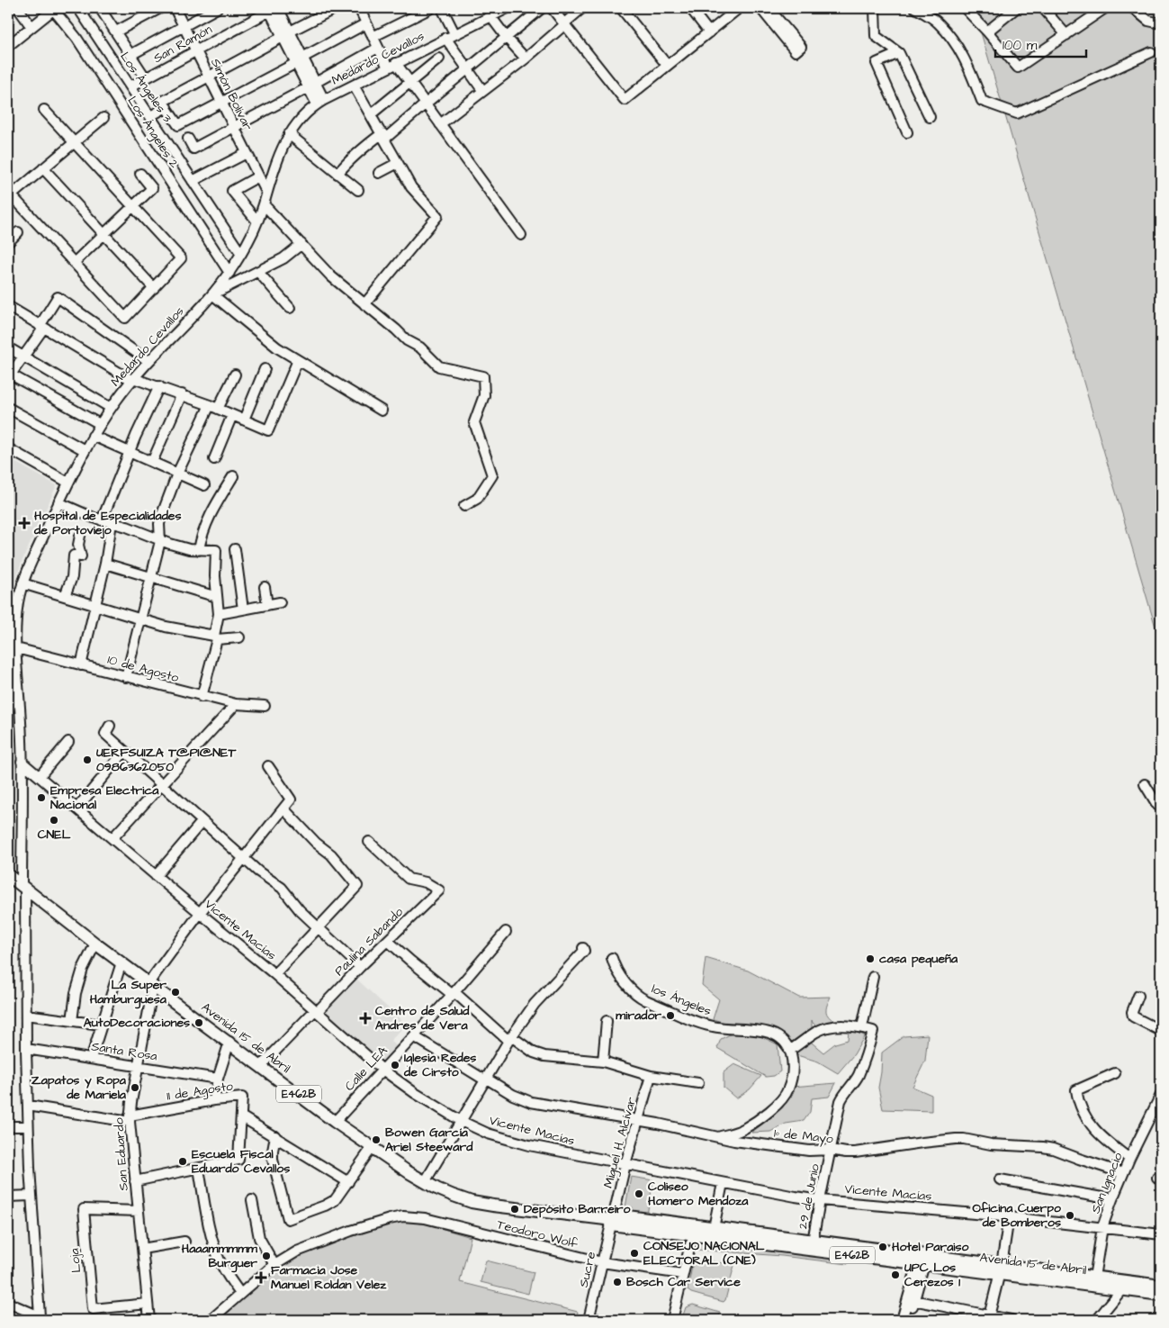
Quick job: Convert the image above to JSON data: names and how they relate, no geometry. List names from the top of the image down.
{
  "streets": {
    "main road": ["Avenida 15 de Abril", "E462B"],
    "street": [
      "San Ramón",
      "Medardo Cevallos",
      "Los Ángeles 3",
      "Simón Bolívar",
      "Los Ángeles 2",
      "10 de Agosto",
      "Vicente Macías",
      "Paulina Sabando",
      "los Ángeles",
      "Santa Rosa",
      "Calle LEA",
      "11 de Agosto",
      "1º de Mayo",
      "Miguel H. Alcívar",
      "San Eduardo",
      "San Ignacio",
      "29 de Junio",
      "Teodoro Wolf",
      "Loja",
      "Sucre"
    ]
  },
  "crossings": [
    ["San Ramón", "Los Ángeles 3"],
    ["San Ramón", "Simón Bolívar"],
    ["Medardo Cevallos", "Los Ángeles 3"],
    ["Medardo Cevallos", "Simón Bolívar"],
    ["Medardo Cevallos", "Los Ángeles 2"],
    ["Medardo Cevallos", "10 de Agosto"],
    ["Medardo Cevallos", "Vicente Macías"],
    ["Medardo Cevallos", "Avenida 15 de Abril"],
    ["Medardo Cevallos", "Santa Rosa"],
    ["Medardo Cevallos", "11 de Agosto"],
    ["Vicente Macías", "Paulina Sabando"],
    ["Vicente Macías", "Calle LEA"],
    ["Vicente Macías", "Miguel H. Alcívar"],
    ["Vicente Macías", "San Eduardo"],
    ["Vicente Macías", "San Ignacio"],
    ["Vicente Macías", "29 de Junio"],
    ["Paulina Sabando", "Avenida 15 de Abril"],
    ["Avenida 15 de Abril", "Calle LEA"],
    ["Avenida 15 de Abril", "Miguel H. Alcívar"],
    ["Avenida 15 de Abril", "San Eduardo"],
    ["Avenida 15 de Abril", "San Ignacio"],
    ["Avenida 15 de Abril", "29 de Junio"],
    ["Avenida 15 de Abril", "Sucre"],
    ["Santa Rosa", "San Eduardo"],
    ["Calle LEA", "1º de Mayo"],
    ["11 de Agosto", "San Eduardo"],
    ["1º de Mayo", "Miguel H. Alcívar"],
    ["1º de Mayo", "San Ignacio"],
    ["1º de Mayo", "29 de Junio"],
    ["Miguel H. Alcívar", "Sucre"],
    ["San Eduardo", "Loja"],
    ["Teodoro Wolf", "Sucre"]
  ],
  "places": {
    "health": ["Hospital de Especialidades de Portoviejo", "Centro de Salud Andres de Vera", "Farmacia Jose Manuel Roldan Velez"],
    "other": [
      "UERFSUIZA T@PI@NET 0986362050",
      "Empresa Electrica Nacional",
      "CNEL",
      "casa pequeña",
      "La Super Hamburguesa",
      "mirador",
      "AutoDecoraciones",
      "Iglesia Redes de Cirsto",
      "Zapatos y Ropa de Mariela",
      "Bowen García Ariel Steeward",
      "Escuela Fiscal Eduardo Cevallos",
      "Coliseo Homero Mendoza",
      "Depósito Barreiro",
      "Oficina Cuerpo de Bomberos",
      "Hotel Paraiso",
      "CONSEJO NACIONAL ELECTORAL (CNE)",
      "Haaammmmm Burguer",
      "UPC Los Cerezos 1",
      "Bosch Car Service"
    ]
  },
  "scale_bar": "100 m"
}
